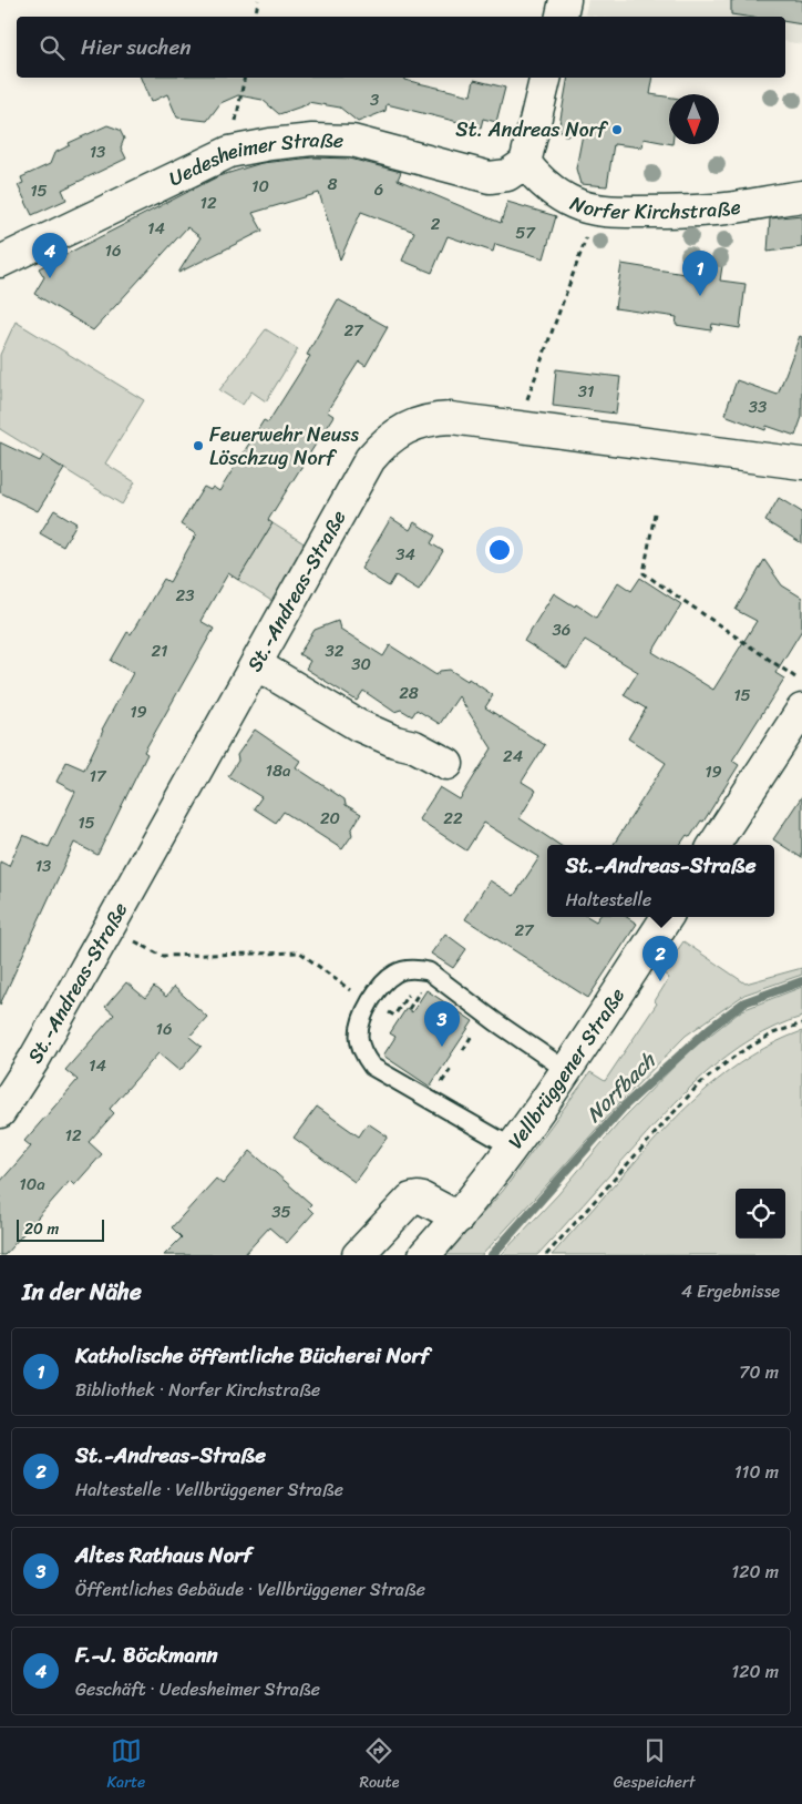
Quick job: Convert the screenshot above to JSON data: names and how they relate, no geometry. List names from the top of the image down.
{
  "streets": {
    "street": [
      "Uedesheimer Straße",
      "Norfer Kirchstraße",
      "St.-Andreas-Straße",
      "Vellbrüggener Straße"
    ]
  },
  "crossings": [
    ["Uedesheimer Straße", "Norfer Kirchstraße"]
  ],
  "water": ["Norfbach"],
  "places": ["St. Andreas Norf", "Feuerwehr Neuss Löschzug Norf"],
  "house_numbers": [
    "3",
    "13",
    "8",
    "10",
    "6",
    "15",
    "12",
    "2",
    "14",
    "57",
    "16",
    "27",
    "31",
    "33",
    "34",
    "23",
    "36",
    "21",
    "32",
    "30",
    "28",
    "15",
    "19",
    "24",
    "18a",
    "19",
    "17",
    "20",
    "22",
    "15",
    "13",
    "27",
    "16",
    "14",
    "12",
    "10a",
    "35"
  ],
  "scale_bar": "20 m",
  "north": "bottom",
  "page": {
    "search": "Hier suchen",
    "pins": [
      "4",
      "1",
      "2",
      "3"
    ],
    "popup": ["St.-Andreas-Straße", "Haltestelle"],
    "scale": "20 m",
    "heading": ["In der Nähe", "4 Ergebnisse"],
    "list": [
      {
        "mark": "1",
        "name": "Katholische öffentliche Bücherei Norf",
        "note": "Bibliothek · Norfer Kirchstraße",
        "value": "70 m"
      },
      {
        "mark": "2",
        "name": "St.-Andreas-Straße",
        "note": "Haltestelle · Vellbrüggener Straße",
        "value": "110 m"
      },
      {
        "mark": "3",
        "name": "Altes Rathaus Norf",
        "note": "Öffentliches Gebäude · Vellbrüggener Straße",
        "value": "120 m"
      },
      {
        "mark": "4",
        "name": "F.-J. Böckmann",
        "note": "Geschäft · Uedesheimer Straße",
        "value": "120 m"
      }
    ],
    "nav": ["Karte", "Route", "Gespeichert"]
  }
}
